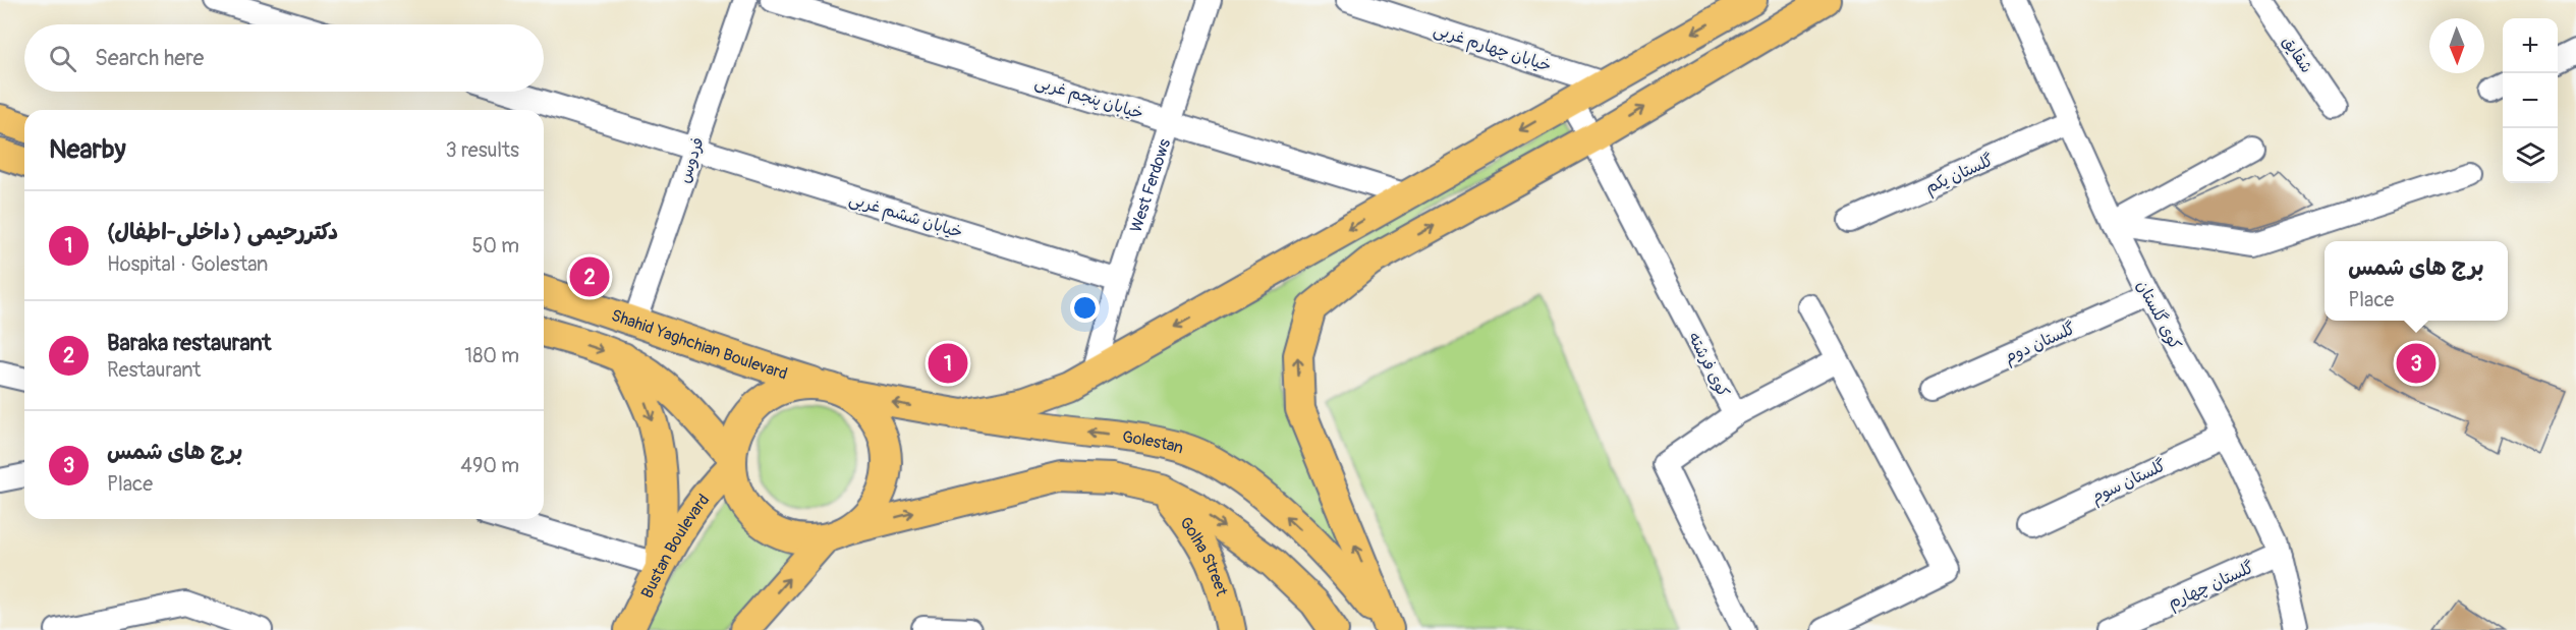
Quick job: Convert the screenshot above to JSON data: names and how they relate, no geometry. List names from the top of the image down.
{
  "streets": {
    "main road": [
      "Shahid Yaghchian Boulevard",
      "Golestan",
      "Bustan Boulevard",
      "Golha Street"
    ],
    "street": [
      "خیابان چهارم غربی",
      "شقایق",
      "خیابان پنجم غربی",
      "فردوس",
      "گلستان یکم",
      "West Ferdows",
      "خیابان ششم غربی",
      "کوی گلستان",
      "گلستان دوم",
      "کوی فرشته",
      "گلستان سوم",
      "گلستان چهارم"
    ]
  },
  "crossings": [
    ["خیابان پنجم غربی", "West Ferdows"],
    ["فردوس", "خیابان ششم غربی"],
    ["فردوس", "Shahid Yaghchian Boulevard"],
    ["گلستان یکم", "کوی گلستان"],
    ["West Ferdows", "خیابان ششم غربی"],
    ["کوی گلستان", "گلستان دوم"],
    ["کوی گلستان", "گلستان سوم"],
    ["کوی گلستان", "گلستان چهارم"],
    ["Shahid Yaghchian Boulevard", "Golestan"],
    ["Shahid Yaghchian Boulevard", "Bustan Boulevard"],
    ["Golestan", "Bustan Boulevard"]
  ],
  "north": "bottom",
  "page": {
    "map_buttons": ["+", "−"],
    "search": "Search here",
    "heading": ["Nearby", "3 results"],
    "list": [
      {
        "mark": "1",
        "name": "دکتررحیمی ( داخلی-اطفال)",
        "note": "Hospital · Golestan",
        "value": "50 m"
      },
      {
        "mark": "2",
        "name": "Baraka restaurant",
        "note": "Restaurant",
        "value": "180 m"
      },
      {
        "mark": "3",
        "name": "برج های شمس",
        "note": "Place",
        "value": "490 m"
      }
    ],
    "popup": ["برج های شمس", "Place"],
    "pins": ["2", "1", "3"]
  }
}
